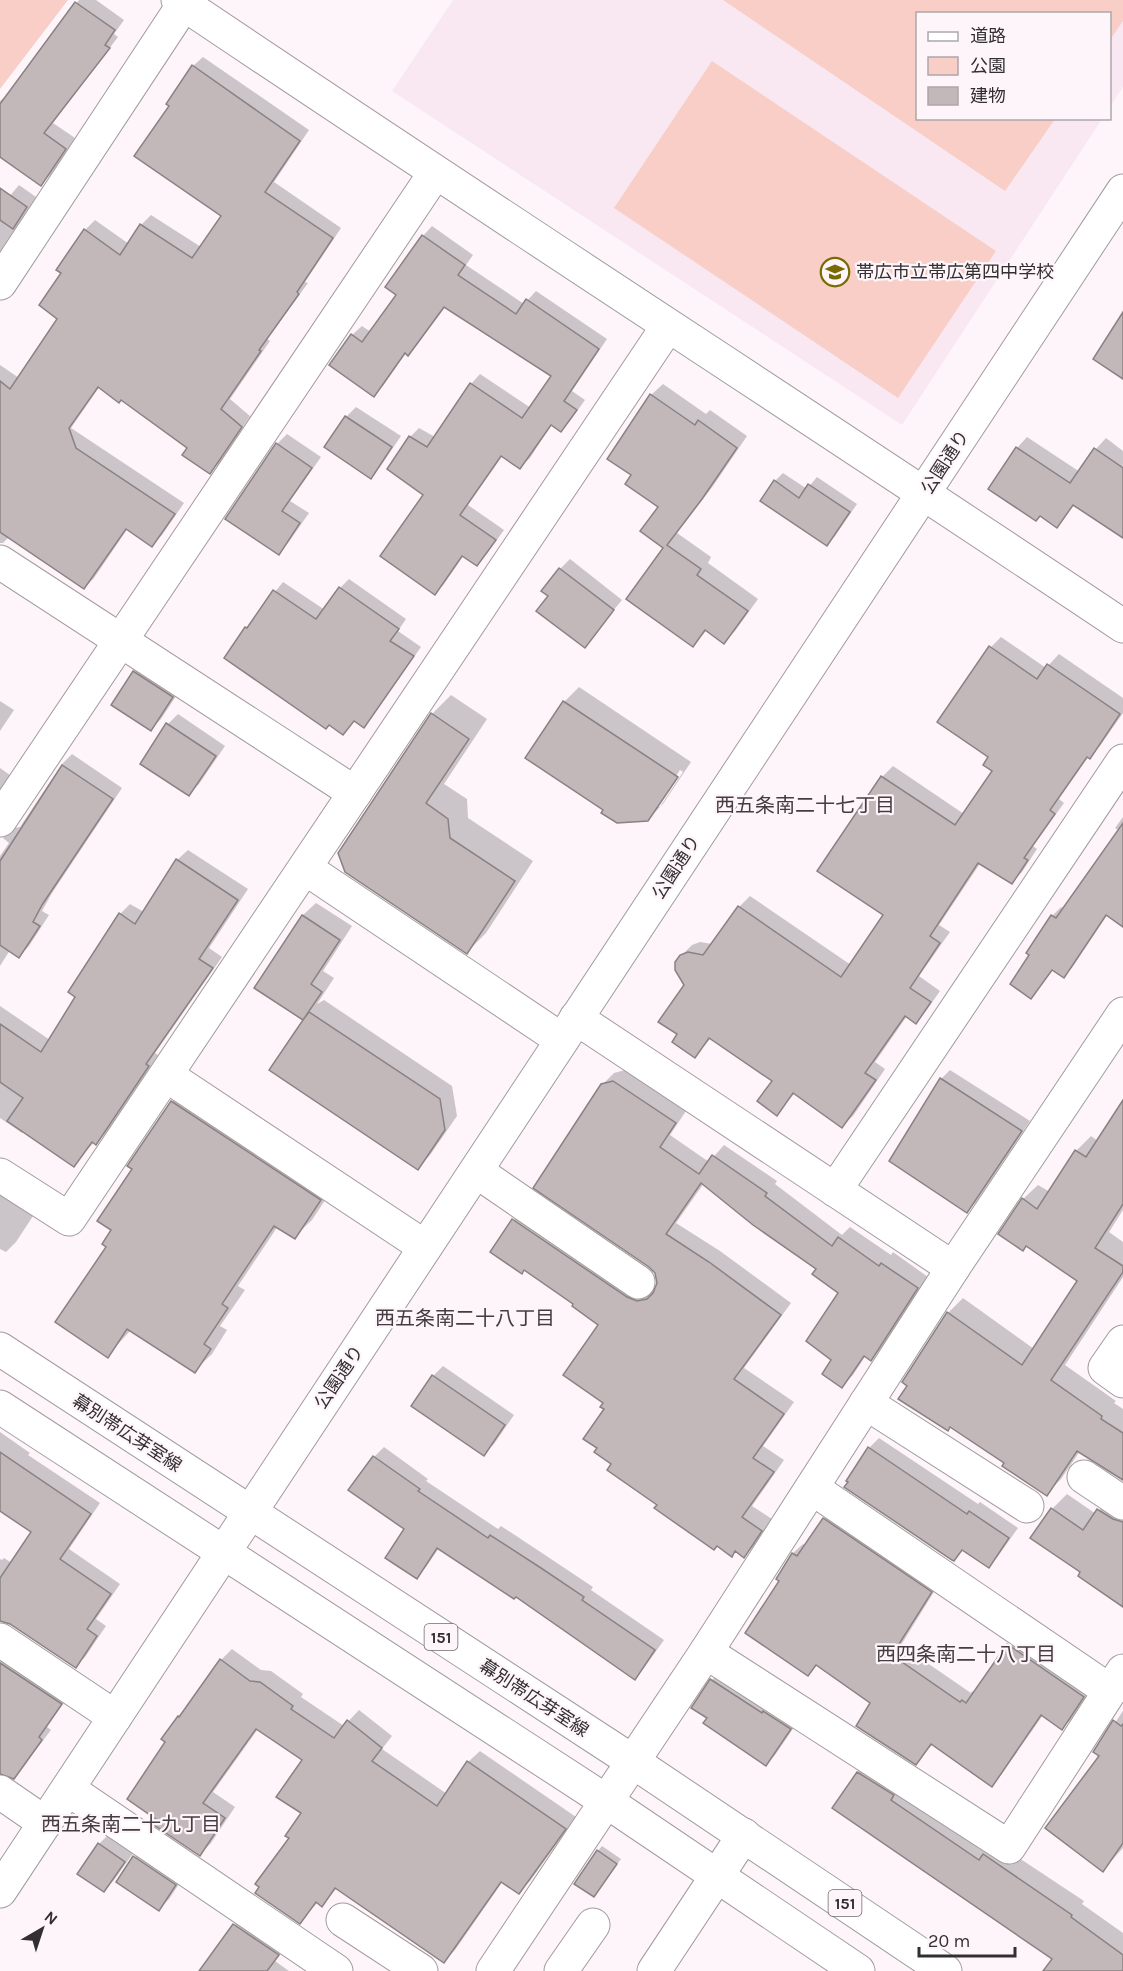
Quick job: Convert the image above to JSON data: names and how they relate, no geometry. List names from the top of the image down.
{
  "streets": {
    "street": ["公園通り", "幕別帯広芽室線", "151"]
  },
  "crossings": [
    ["公園通り", "幕別帯広芽室線"]
  ],
  "districts": [
    "西五条南二十七丁目",
    "西五条南二十八丁目",
    "西四条南二十八丁目",
    "西五条南二十九丁目"
  ],
  "places": {
    "school or university": ["帯広市立帯広第四中学校"]
  },
  "legend": ["道路", "公園", "建物"],
  "scale_bar": "20 m",
  "north": "top right"
}
